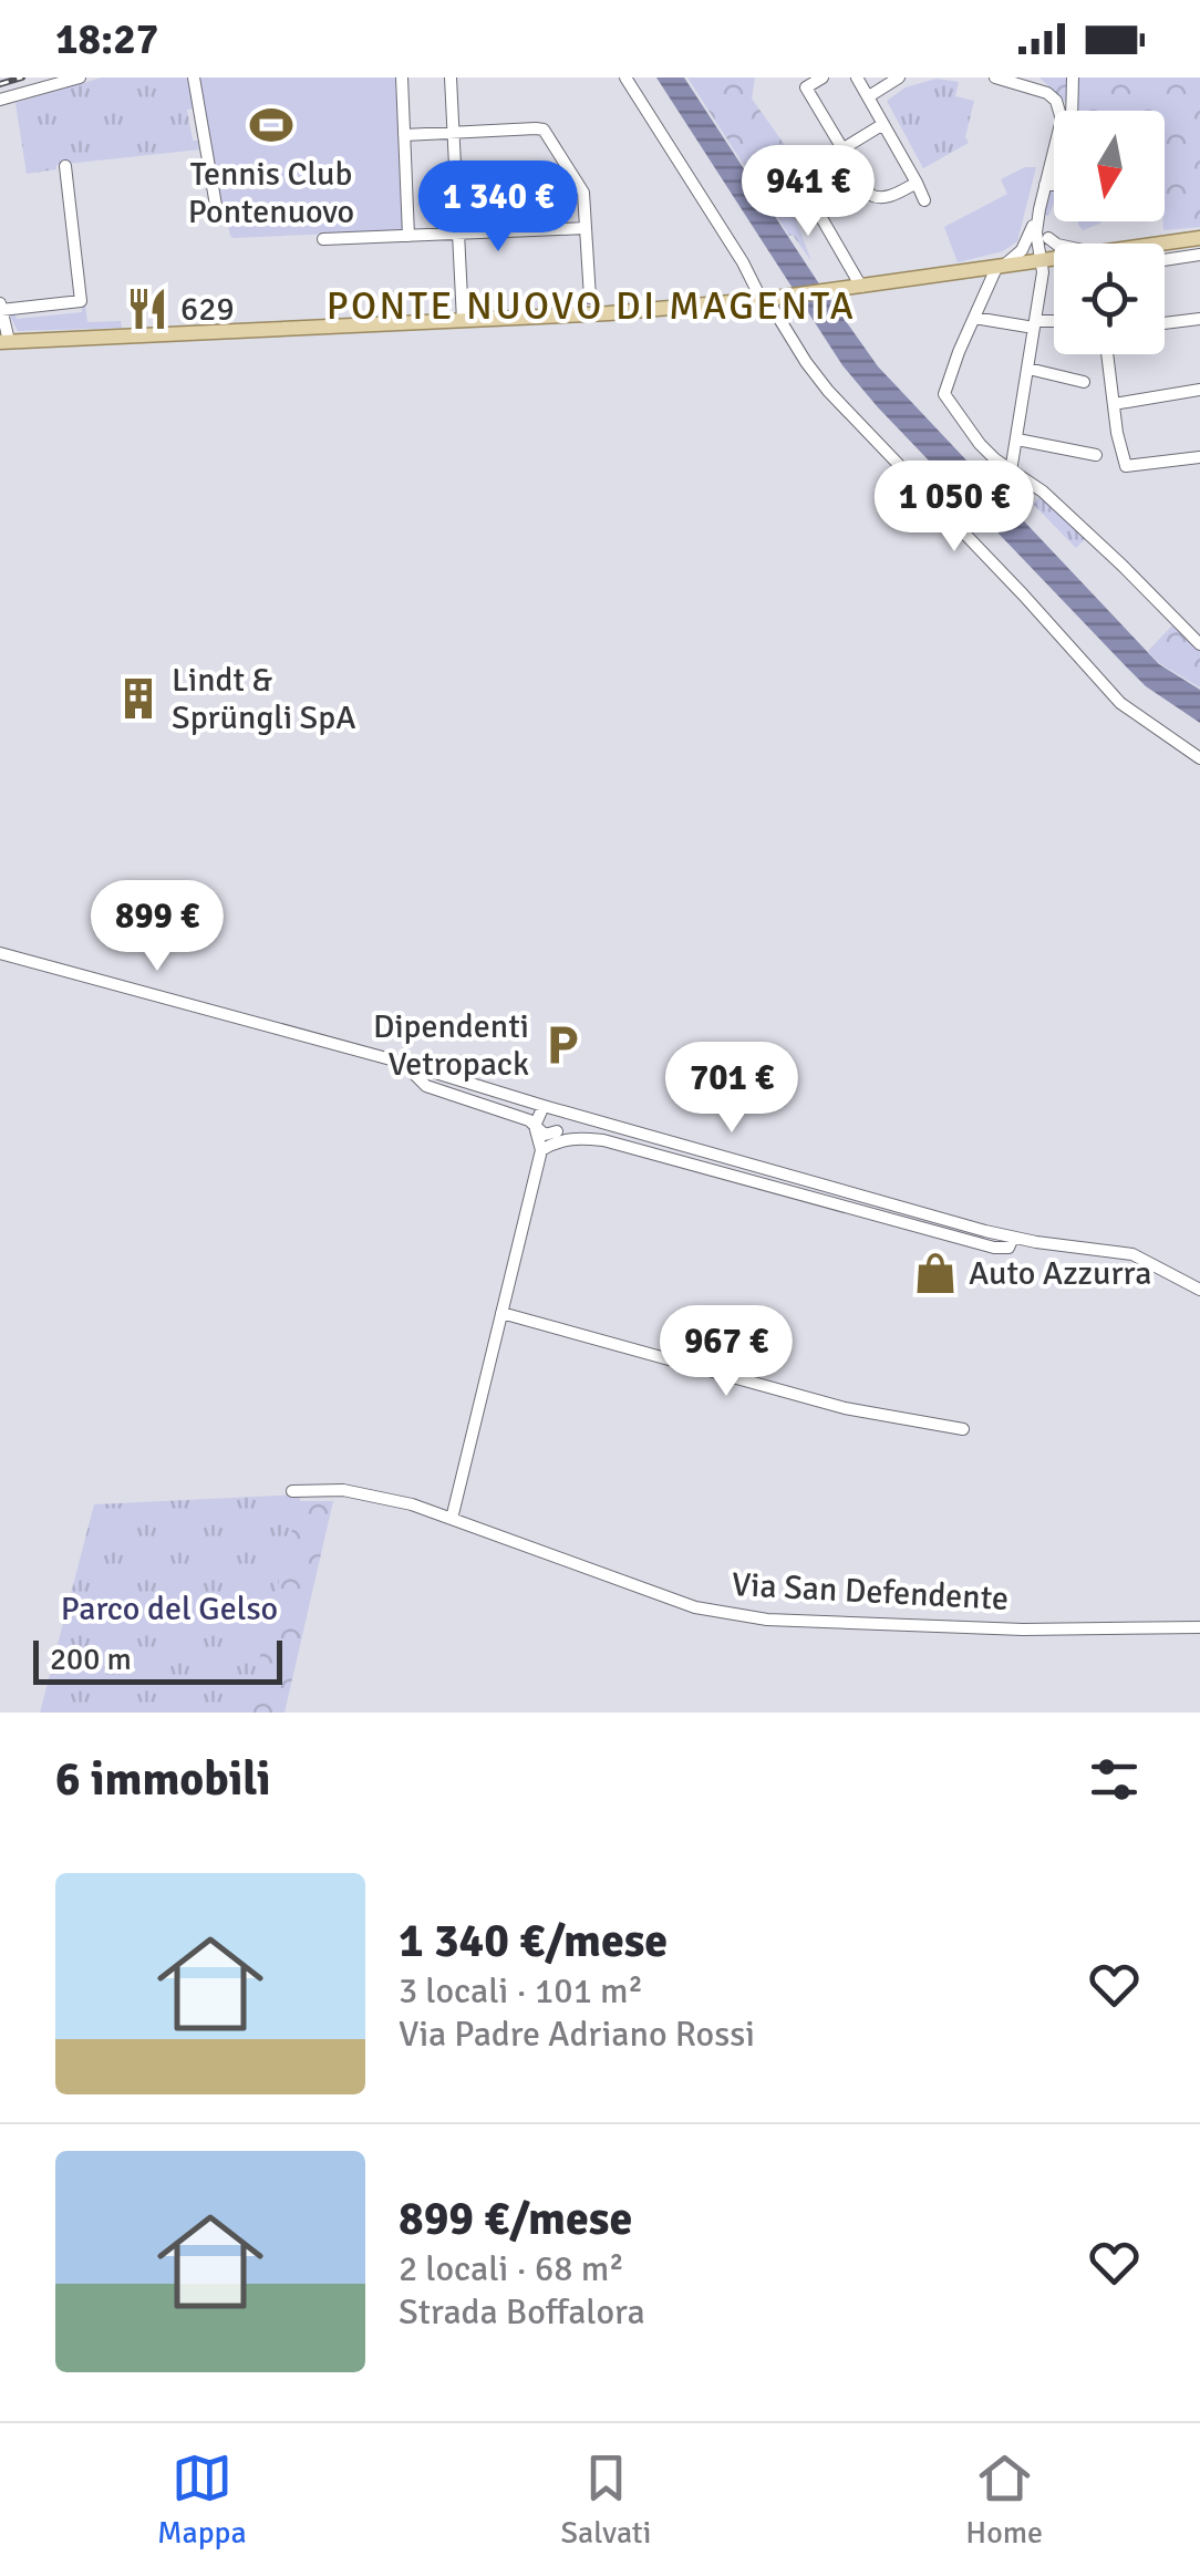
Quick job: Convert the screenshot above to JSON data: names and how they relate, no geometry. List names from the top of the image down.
{
  "streets": {
    "street": ["Via San Defendente"]
  },
  "districts": ["PONTE NUOVO DI MAGENTA"],
  "parks": ["Parco del Gelso"],
  "places": {
    "sports": ["Tennis Club Pontenuovo"],
    "restaurant": ["629"],
    "building": ["Lindt & Sprüngli SpA"],
    "parking": ["Dipendenti Vetropack"],
    "shop": ["Auto Azzurra"]
  },
  "scale_bar": "200 m",
  "north": "bottom",
  "page": {
    "status": "18:27",
    "price": [
      "941 €",
      "1 340 €",
      "1 050 €",
      "899 €",
      "701 €",
      "967 €"
    ],
    "scale": "200 m",
    "heading": "6 immobili",
    "list": [
      {
        "name": "1 340 €/mese",
        "note": "3 locali · 101 m² · Via Padre Adriano Rossi"
      },
      {
        "name": "899 €/mese",
        "note": "2 locali · 68 m² · Strada Boffalora"
      }
    ],
    "tabs": ["Mappa", "Salvati", "Home"]
  }
}
